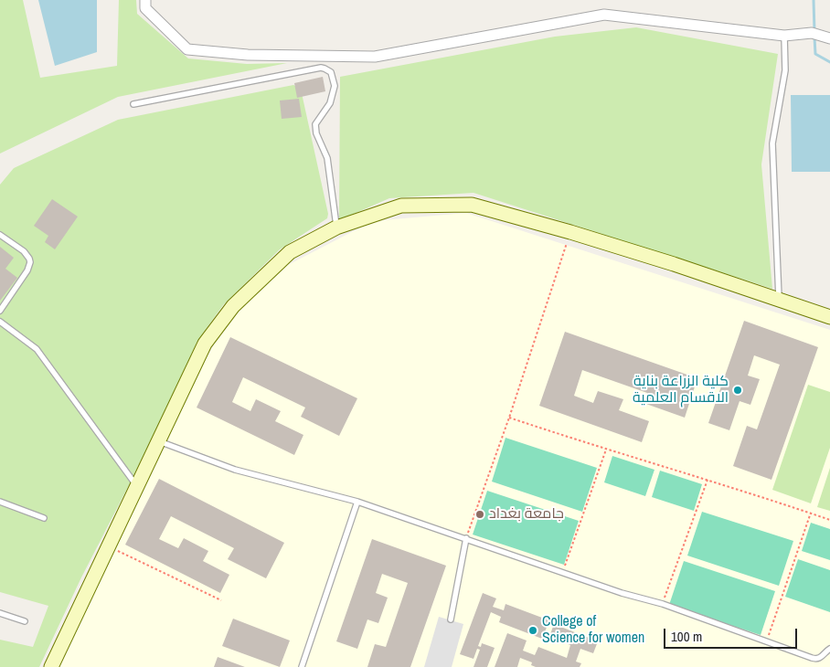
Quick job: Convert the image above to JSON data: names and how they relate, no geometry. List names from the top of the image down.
{
  "places": ["كلية الزراعة بناية الاقسام العلمية", "جامعة بغداد", "College of Science for women"],
  "scale_bar": "100 m"
}
